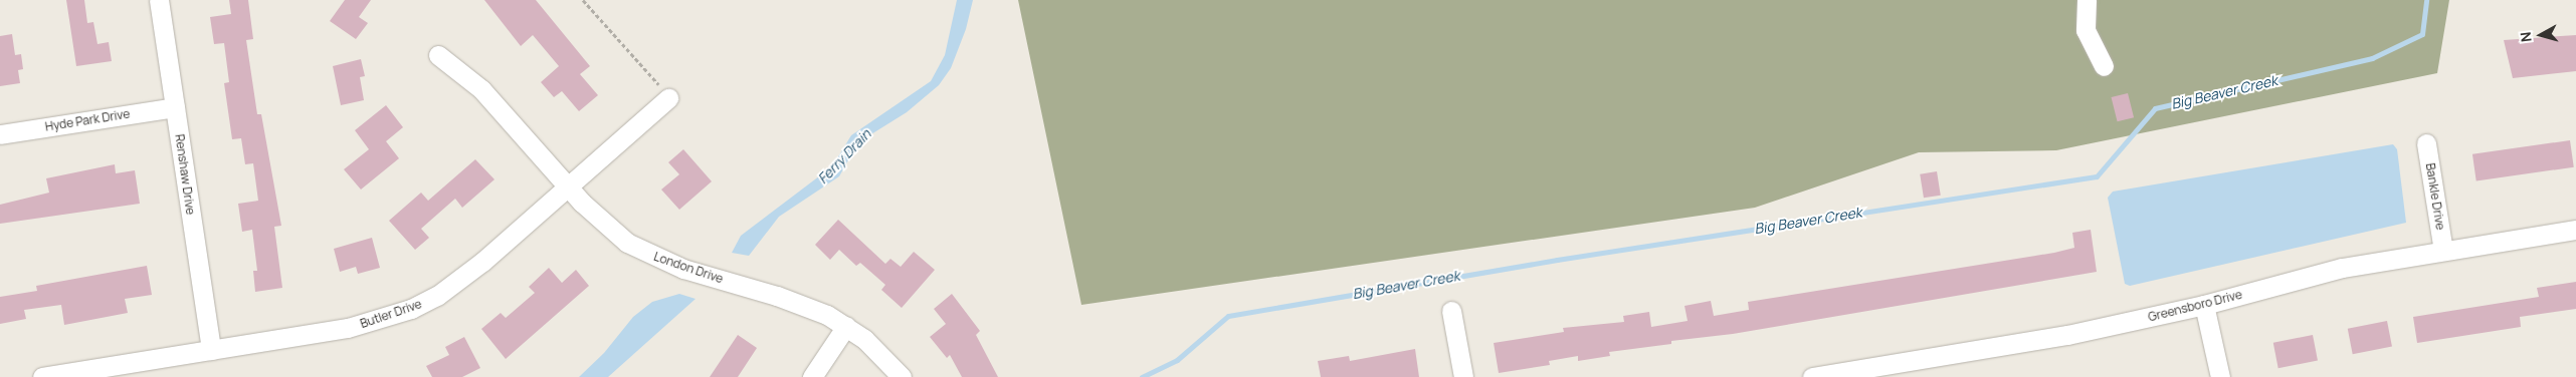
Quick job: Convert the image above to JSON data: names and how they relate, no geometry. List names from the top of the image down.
{
  "streets": {
    "street": [
      "Hyde Park Drive",
      "Renshaw Drive",
      "Bankle Drive",
      "London Drive",
      "Greensboro Drive",
      "Butler Drive"
    ]
  },
  "crossings": [
    ["Hyde Park Drive", "Renshaw Drive"],
    ["Renshaw Drive", "Butler Drive"],
    ["Bankle Drive", "Greensboro Drive"],
    ["London Drive", "Butler Drive"]
  ],
  "water": ["Big Beaver Creek", "Ferry Drain"],
  "north": "left"
}
